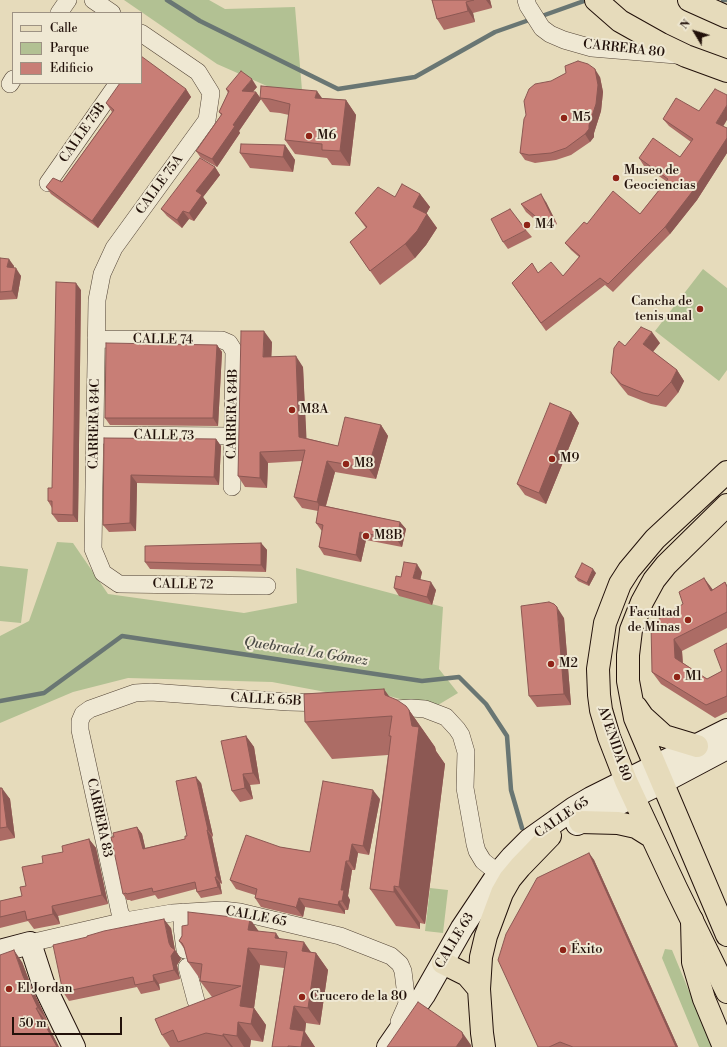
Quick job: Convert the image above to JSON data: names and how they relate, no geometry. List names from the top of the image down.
{
  "streets": {
    "main road": ["AVENIDA 80", "CALLE 65", "CALLE 63"],
    "street": [
      "CARRERA 80",
      "CALLE 75B",
      "CALLE 75A",
      "CALLE 74",
      "CARRERA 84B",
      "CARRERA 84C",
      "CALLE 73",
      "CALLE 72",
      "CALLE 65B",
      "CARRERA 83"
    ]
  },
  "crossings": [
    ["CALLE 75A", "CARRERA 84C"],
    ["CALLE 74", "CARRERA 84B"],
    ["CALLE 74", "CARRERA 84C"],
    ["CARRERA 84B", "CALLE 73"],
    ["CARRERA 84C", "CALLE 73"],
    ["CARRERA 84C", "CALLE 72"],
    ["CALLE 65B", "CARRERA 83"],
    ["AVENIDA 80", "CALLE 65"],
    ["CARRERA 83", "CALLE 65"],
    ["CALLE 65", "CALLE 63"]
  ],
  "water": ["Quebrada La Gómez"],
  "places": [
    "M5",
    "M6",
    "Museo de Geociencias",
    "M4",
    "Cancha de tenis unal",
    "M8A",
    "M9",
    "M8",
    "M8B",
    "Facultad de Minas",
    "M2",
    "M1",
    "Éxito",
    "El Jordan",
    "Crucero de la 80"
  ],
  "legend": ["Calle", "Parque", "Edificio"],
  "scale_bar": "50 m",
  "north": "top left"
}
